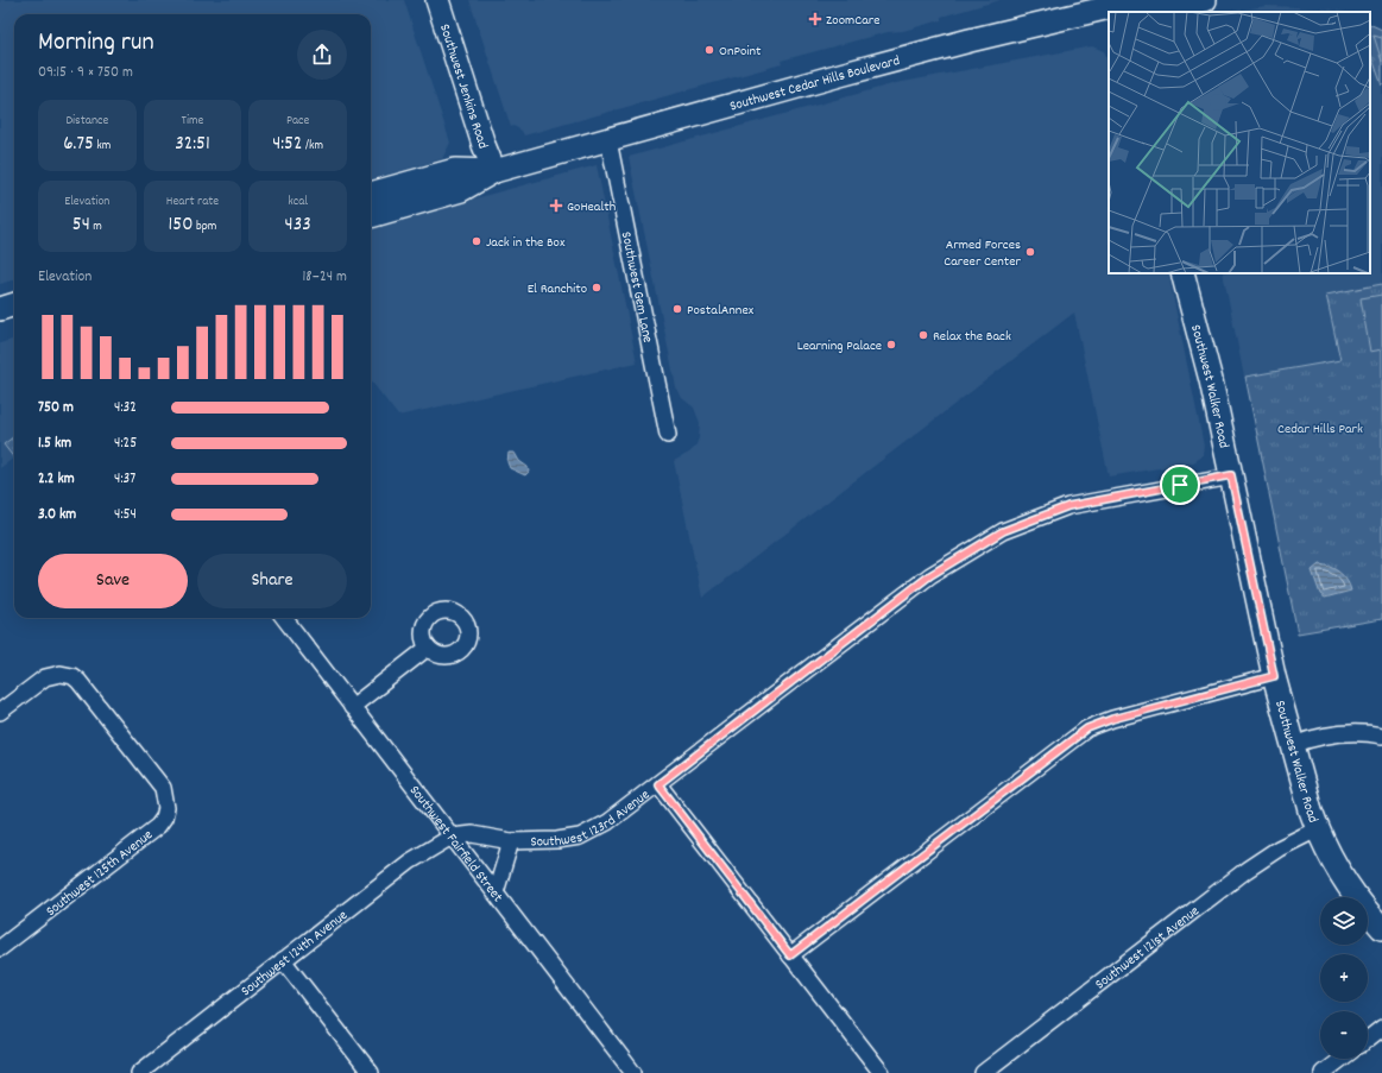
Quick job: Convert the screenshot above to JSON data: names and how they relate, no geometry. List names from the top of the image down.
{
  "streets": {
    "main road": ["Southwest Cedar Hills Boulevard", "Southwest Jenkins Road", "Southwest Walker Road"],
    "street": [
      "Southwest Gem Lane",
      "Southwest 123rd Avenue",
      "Southwest Fairfield Street",
      "Southwest 125th Avenue",
      "Southwest 121st Avenue",
      "Southwest 124th Avenue"
    ]
  },
  "crossings": [
    ["Southwest Cedar Hills Boulevard", "Southwest Jenkins Road"],
    ["Southwest Cedar Hills Boulevard", "Southwest Gem Lane"],
    ["Southwest Walker Road", "Southwest 123rd Avenue"],
    ["Southwest Walker Road", "Southwest 121st Avenue"],
    ["Southwest 123rd Avenue", "Southwest Fairfield Street"],
    ["Southwest 123rd Avenue", "Southwest 124th Avenue"],
    ["Southwest Fairfield Street", "Southwest 124th Avenue"]
  ],
  "parks": ["Cedar Hills Park"],
  "places": {
    "health": ["ZoomCare", "GoHealth"],
    "other": [
      "OnPoint",
      "Jack in the Box",
      "Armed Forces Career Center",
      "El Ranchito",
      "PostalAnnex",
      "Relax the Back",
      "Learning Palace"
    ]
  },
  "page": {
    "heading": ["Morning run", "09:15 · 9 × 750 m"],
    "stats": [
      ["Distance", "6.75 km"],
      ["Time", "32:51"],
      ["Pace", "4:52 /km"],
      ["Elevation", "54 m"],
      ["Heart rate", "150 bpm"],
      ["kcal", "433"]
    ],
    "chart": ["Elevation", "18–24 m"],
    "list": [
      {
        "name": "750 m",
        "note": "4:32"
      },
      {
        "name": "1.5 km",
        "note": "4:25"
      },
      {
        "name": "2.2 km",
        "note": "4:37"
      },
      {
        "name": "3.0 km",
        "note": "4:54"
      }
    ],
    "buttons": ["Save", "Share"],
    "map_buttons": ["+", "−"]
  }
}
